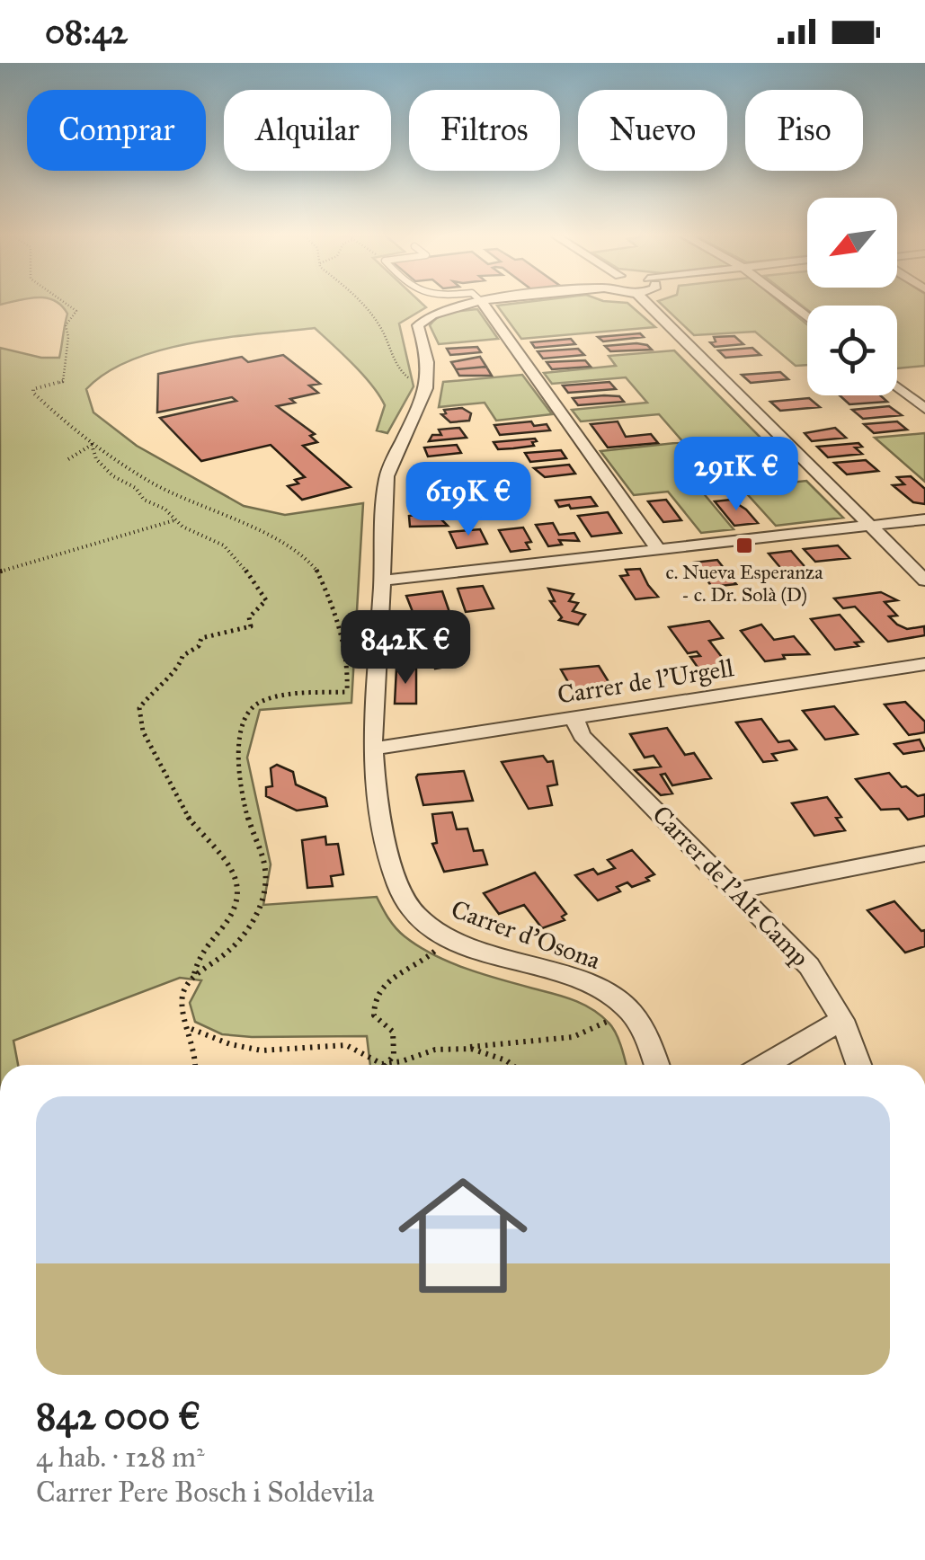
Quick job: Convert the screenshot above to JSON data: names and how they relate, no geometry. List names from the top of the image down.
{
  "streets": {
    "street": ["Carrer de l'Urgell", "Carrer de l'Alt Camp", "Carrer d'Osona"]
  },
  "crossings": [
    ["Carrer de l'Urgell", "Carrer de l'Alt Camp"],
    ["Carrer de l'Urgell", "Carrer d'Osona"]
  ],
  "places": {
    "transit": ["c. Nueva Esperanza - c. Dr. Solà (D)"]
  },
  "north": "bottom left",
  "page": {
    "status": "08:42",
    "chip": [
      "Comprar",
      "Alquilar",
      "Filtros",
      "Nuevo",
      "Piso"
    ],
    "price": ["291K €", "619K €", "842K €"],
    "list": [
      {
        "name": "842 000 €",
        "note": "4 hab. · 128 m² · Carrer Pere Bosch i Soldevila"
      }
    ]
  }
}
